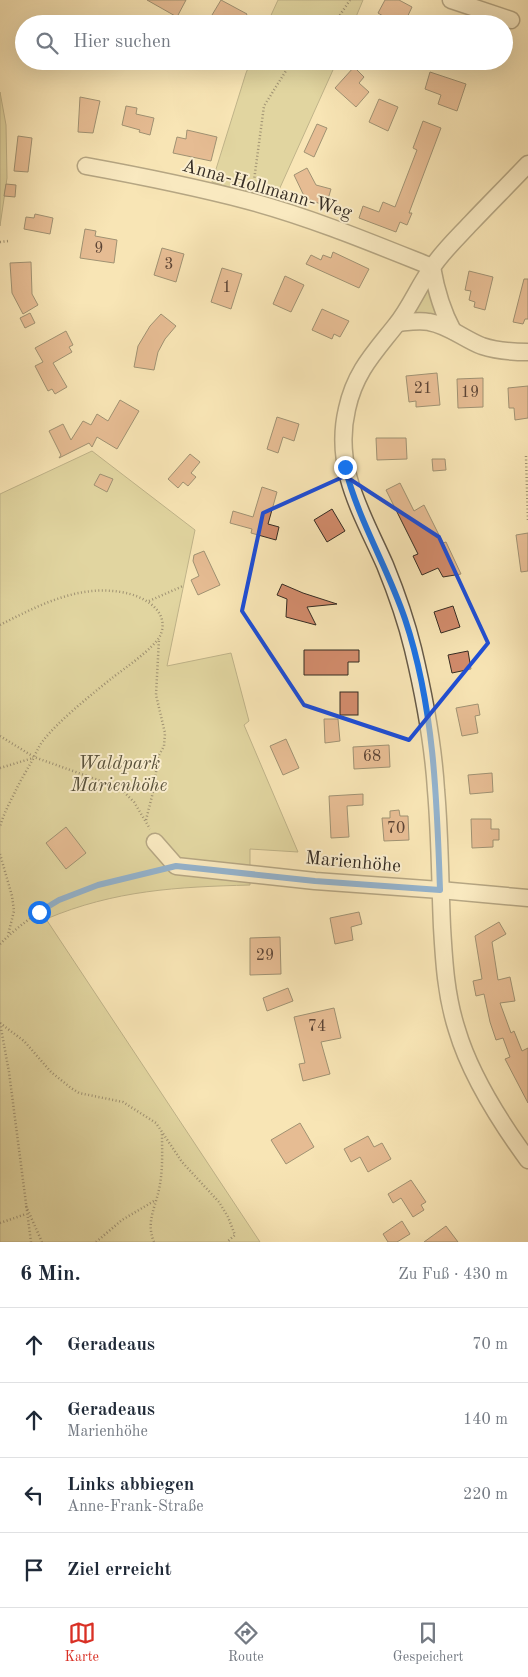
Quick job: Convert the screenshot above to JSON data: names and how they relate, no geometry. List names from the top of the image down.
{
  "streets": {
    "street": ["Anna-Hollmann-Weg", "Marienhöhe"]
  },
  "parks": ["Waldpark Marienhöhe"],
  "house_numbers": [
    "9",
    "3",
    "1",
    "21",
    "19",
    "68",
    "70",
    "29",
    "74"
  ],
  "page": {
    "search": "Hier suchen",
    "heading": ["6 Min.", "Zu Fuß · 430 m"],
    "list": [
      ["Geradeaus", "70 m"],
      ["Geradeaus", "Marienhöhe", "140 m"],
      ["Links abbiegen", "Anne-Frank-Straße", "220 m"],
      "Ziel erreicht"
    ],
    "nav": ["Karte", "Route", "Gespeichert"]
  }
}
